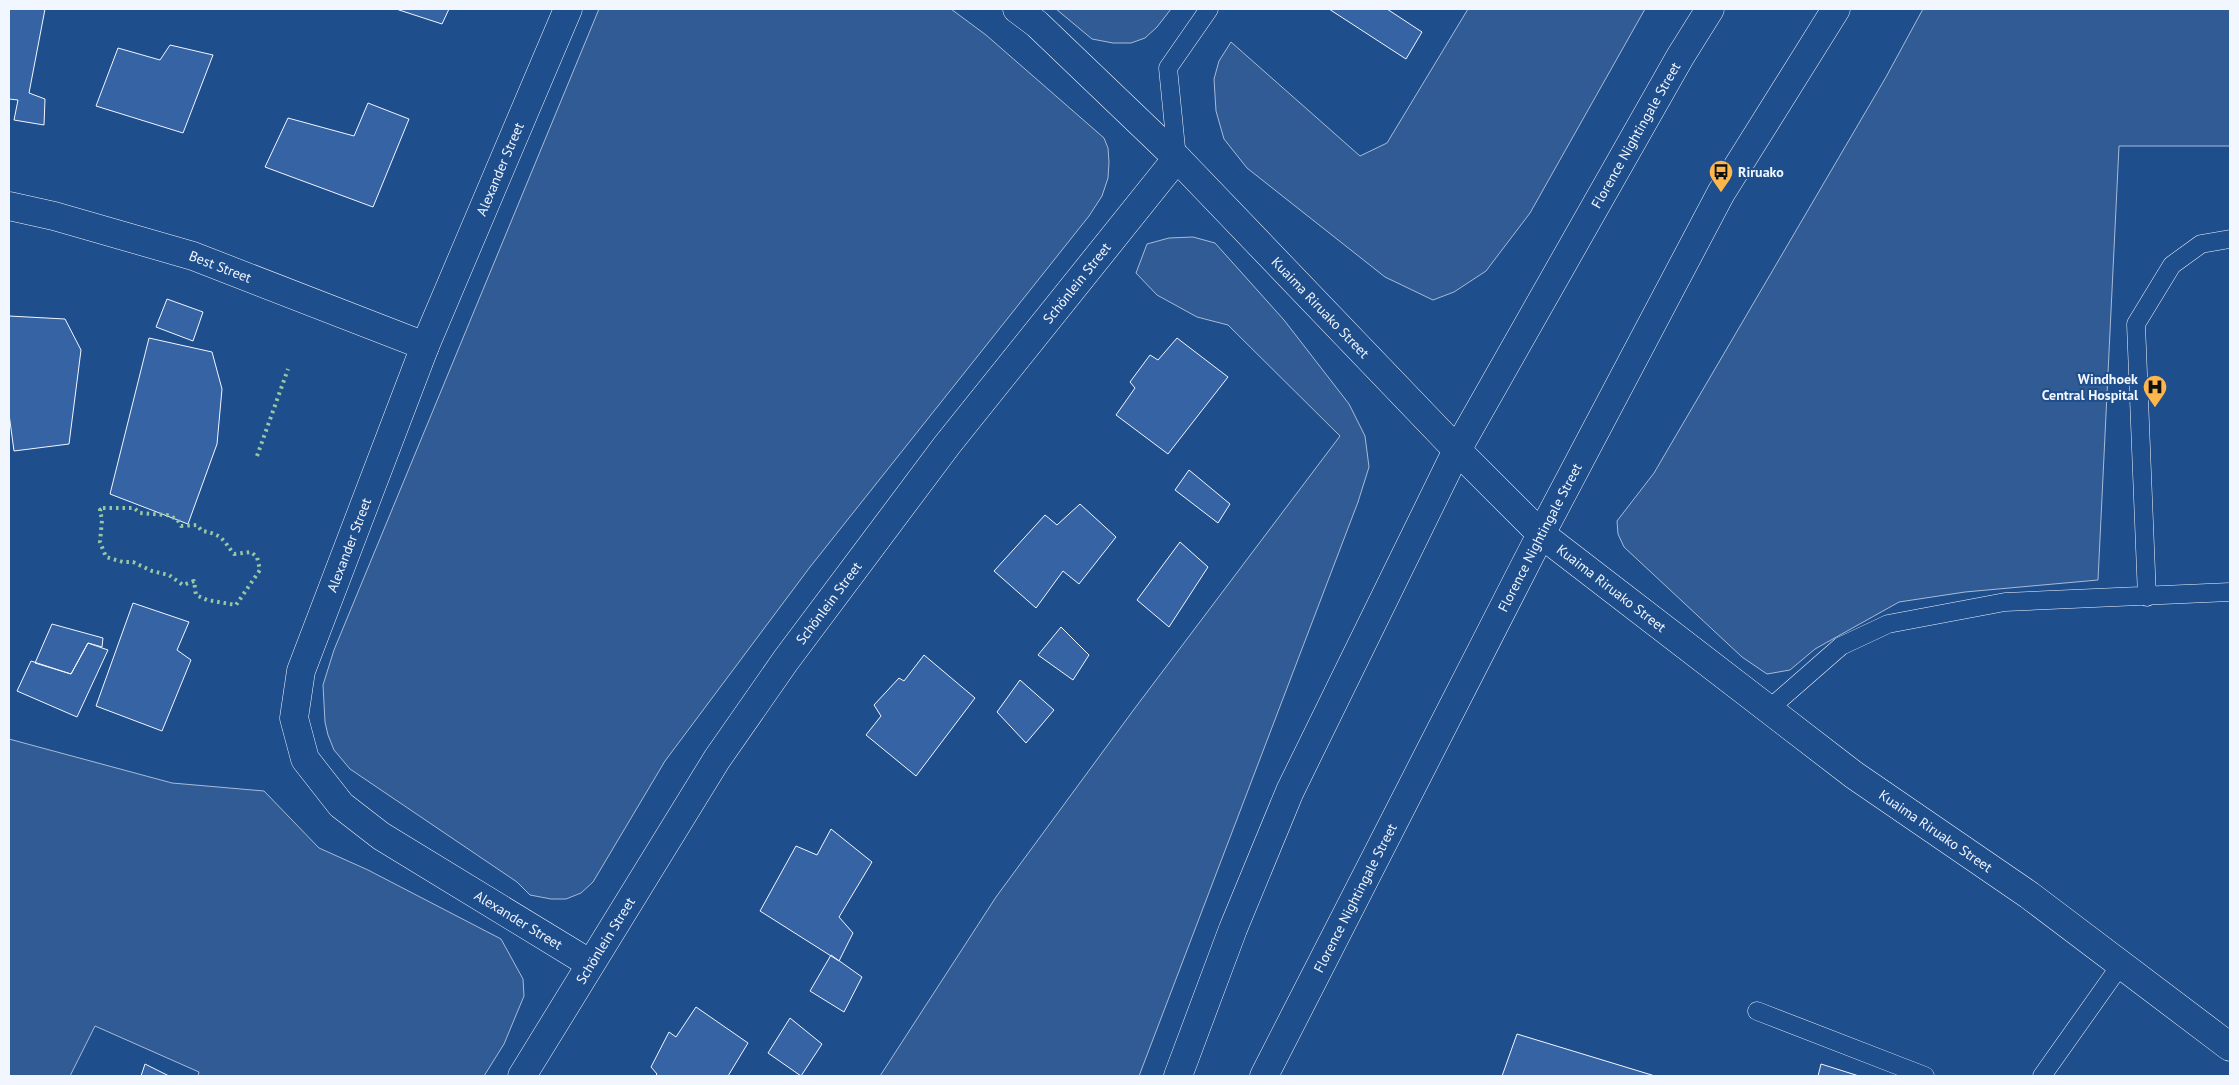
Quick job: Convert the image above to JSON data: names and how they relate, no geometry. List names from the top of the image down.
{
  "streets": {
    "street": [
      "Florence Nightingale Street",
      "Alexander Street",
      "Best Street",
      "Schönlein Street",
      "Kuaima Riruako Street"
    ]
  },
  "crossings": [
    ["Florence Nightingale Street", "Kuaima Riruako Street"],
    ["Alexander Street", "Best Street"],
    ["Alexander Street", "Schönlein Street"],
    ["Schönlein Street", "Kuaima Riruako Street"]
  ],
  "places": {
    "bus stop": ["Riruako"],
    "hospital": ["Windhoek Central Hospital"]
  }
}
